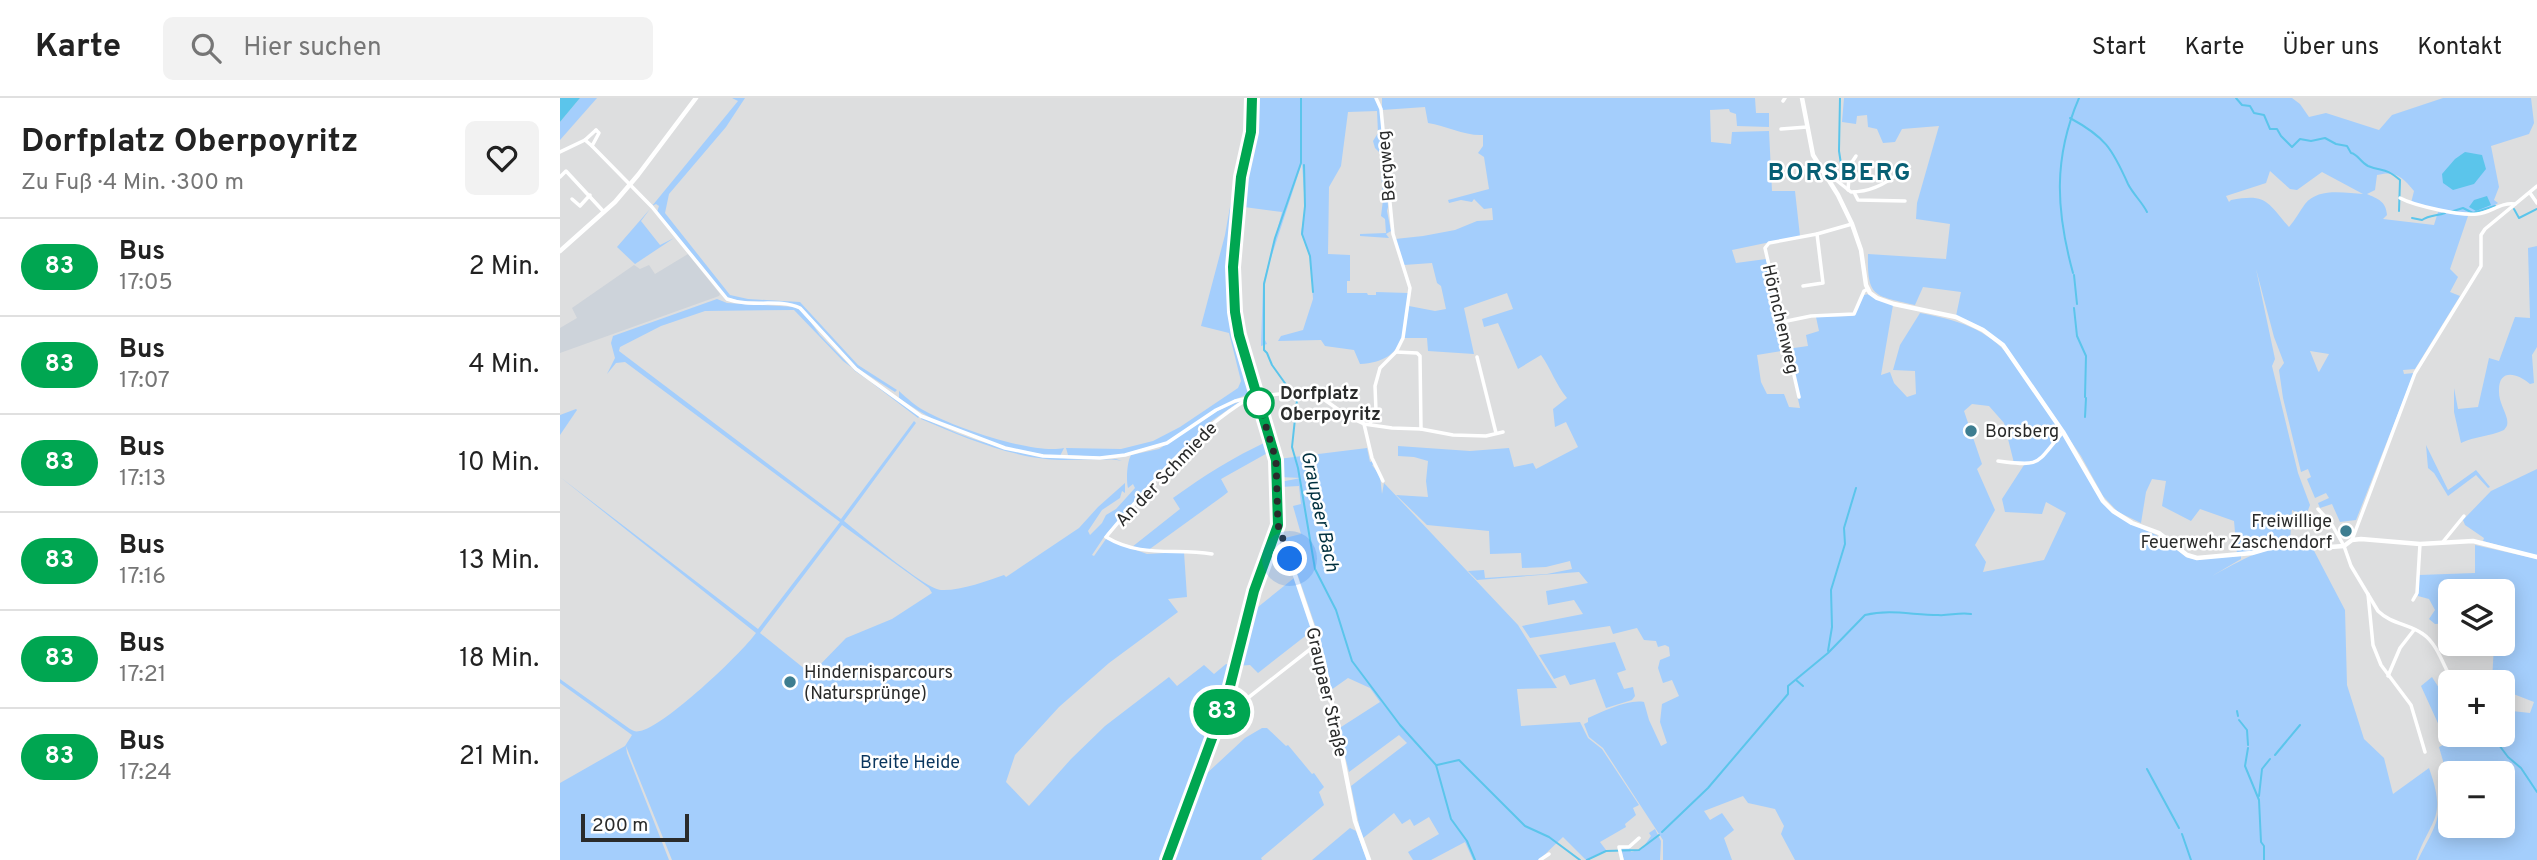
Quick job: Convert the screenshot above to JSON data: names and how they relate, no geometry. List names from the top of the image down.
{
  "streets": {
    "street": [
      "Bergweg",
      "Hörnchenweg",
      "An der Schmiede",
      "Graupaer Straße"
    ]
  },
  "districts": ["BORSBERG"],
  "water": ["Graupaer Bach"],
  "parks": ["Breite Heide"],
  "places": [
    "Dorfplatz Oberpoyritz",
    "Borsberg",
    "Freiwillige Feuerwehr Zaschendorf",
    "Hindernisparcours (Natursprünge)"
  ],
  "lines": ["bus line 83"],
  "scale_bar": "200 m",
  "page": {
    "header": "Karte",
    "search": "Hier suchen",
    "nav": [
      "Start",
      "Karte",
      "Über uns",
      "Kontakt"
    ],
    "heading": ["Dorfplatz Oberpoyritz", "Zu Fuß · 4 Min. · 300 m"],
    "on_map": "83",
    "list": [
      {
        "mark": "83",
        "name": "Bus",
        "note": "17:05",
        "value": "2 Min."
      },
      {
        "mark": "83",
        "name": "Bus",
        "note": "17:07",
        "value": "4 Min."
      },
      {
        "mark": "83",
        "name": "Bus",
        "note": "17:13",
        "value": "10 Min."
      },
      {
        "mark": "83",
        "name": "Bus",
        "note": "17:16",
        "value": "13 Min."
      },
      {
        "mark": "83",
        "name": "Bus",
        "note": "17:21",
        "value": "18 Min."
      },
      {
        "mark": "83",
        "name": "Bus",
        "note": "17:24",
        "value": "21 Min."
      }
    ],
    "map_buttons": ["+", "−"],
    "scale": "200 m"
  }
}
